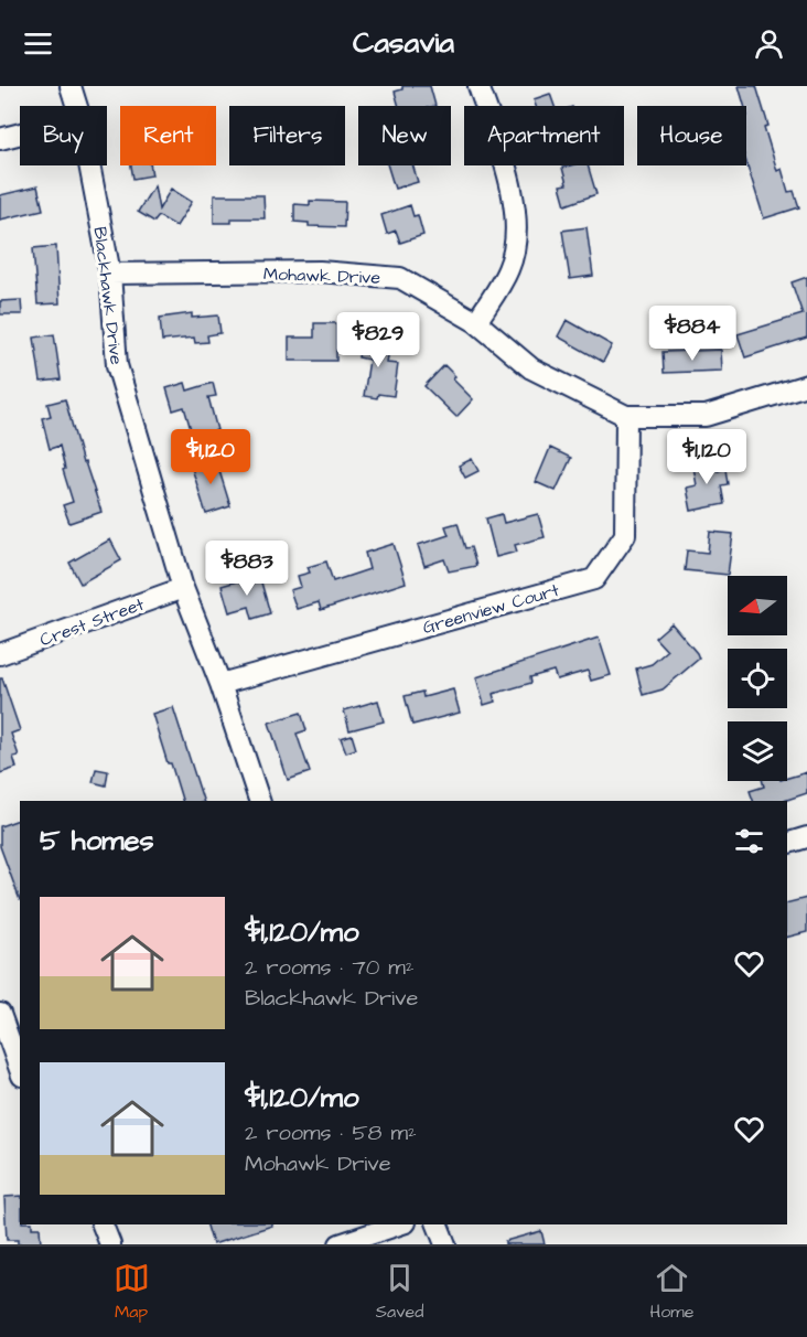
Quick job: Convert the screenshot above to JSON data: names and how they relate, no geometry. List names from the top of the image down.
{
  "streets": {
    "street": [
      "Mohawk Drive",
      "Blackhawk Drive",
      "Greenview Court",
      "Crest Street"
    ]
  },
  "crossings": [
    ["Mohawk Drive", "Blackhawk Drive"],
    ["Mohawk Drive", "Greenview Court"],
    ["Blackhawk Drive", "Greenview Court"],
    ["Blackhawk Drive", "Crest Street"]
  ],
  "north": "left",
  "page": {
    "header": "Casavia",
    "chip": [
      "Buy",
      "Rent",
      "Filters",
      "New",
      "Apartment",
      "House"
    ],
    "price": [
      "$884",
      "$829",
      "$1,120",
      "$1,120",
      "$883"
    ],
    "heading": "5 homes",
    "list": [
      {
        "name": "$1,120/mo",
        "note": "2 rooms · 70 m² · Blackhawk Drive"
      },
      {
        "name": "$1,120/mo",
        "note": "2 rooms · 58 m² · Mohawk Drive"
      }
    ],
    "tabs": ["Map", "Saved", "Home"]
  }
}
